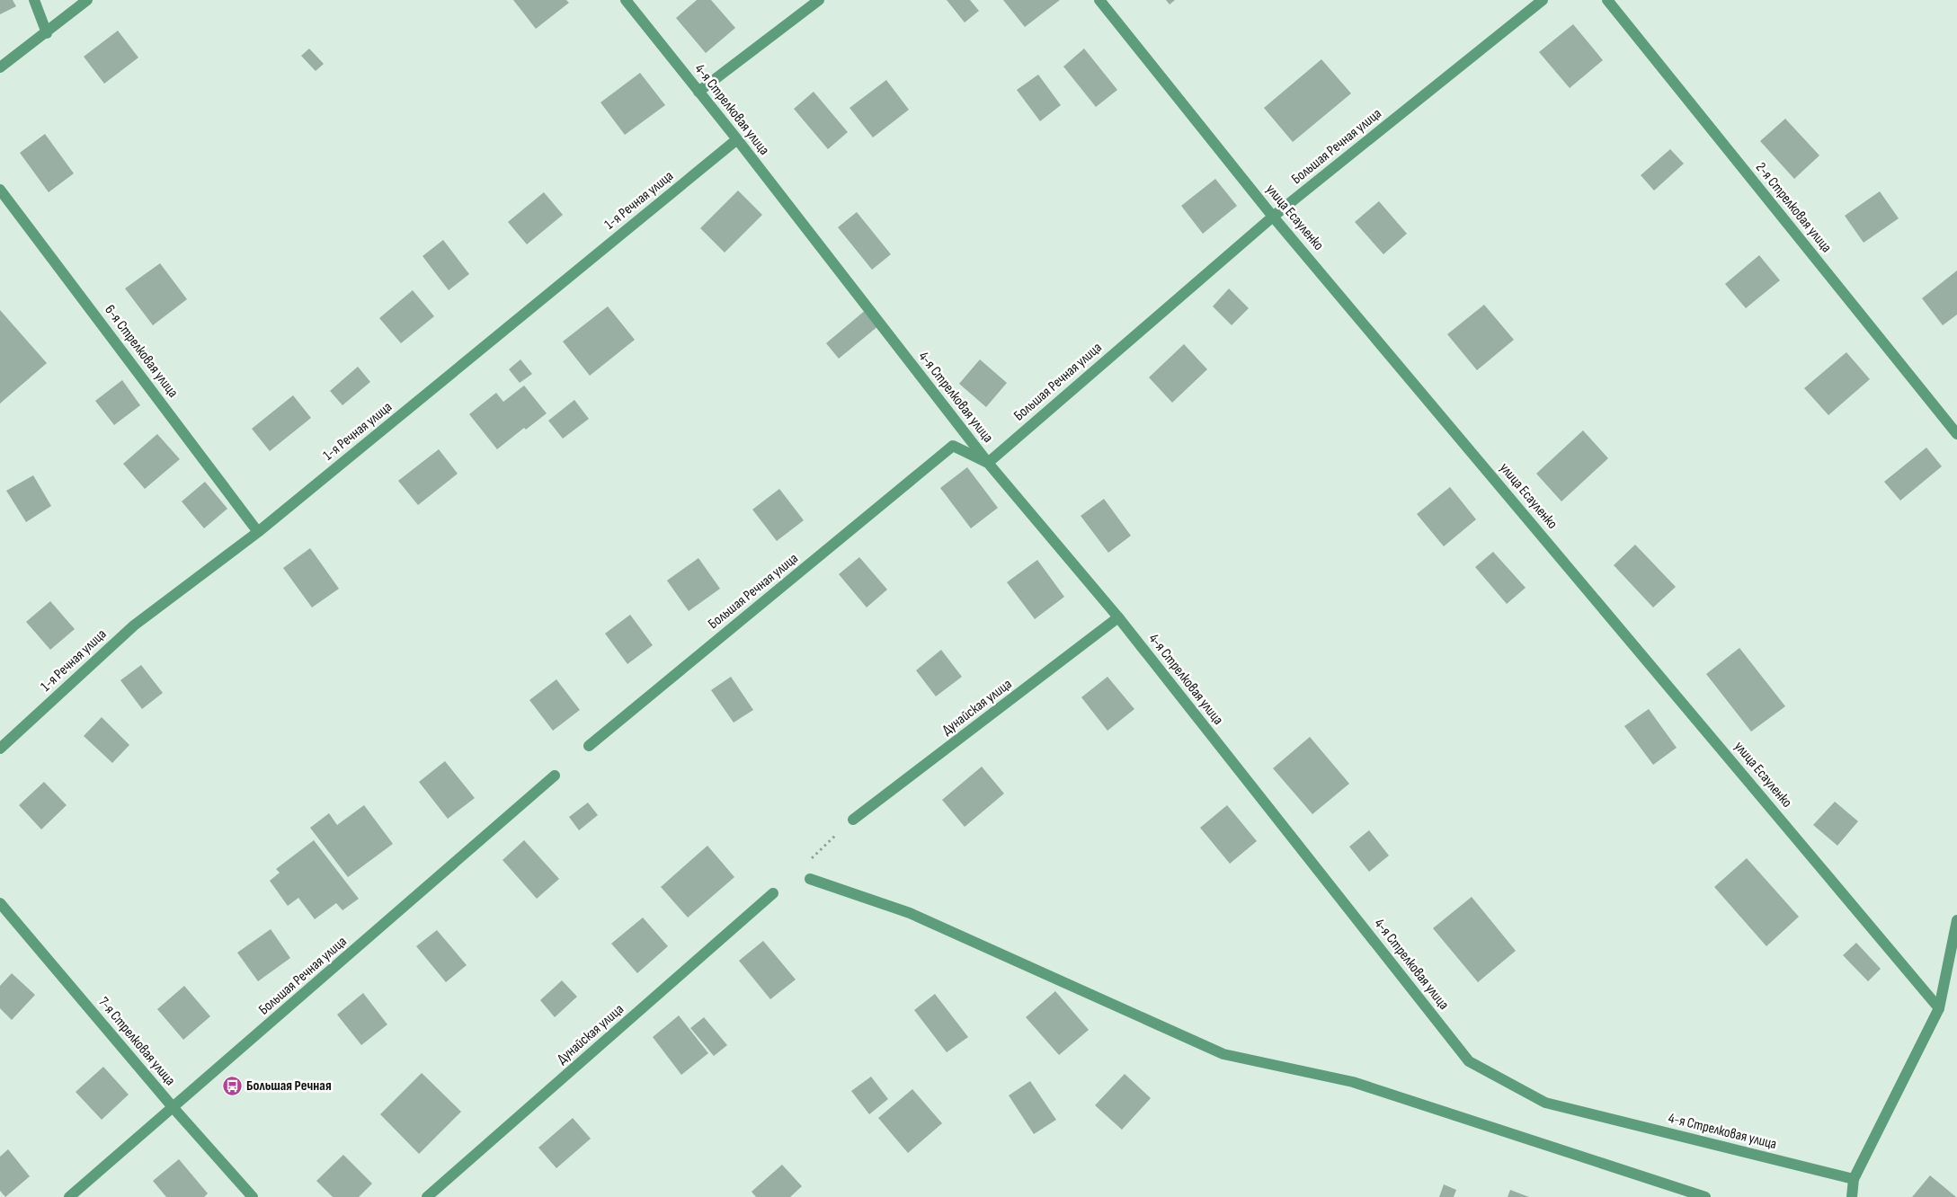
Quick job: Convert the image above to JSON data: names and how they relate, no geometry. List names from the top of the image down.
{
  "streets": {
    "street": [
      "4-я Стрелковая улица",
      "Большая Речная улица",
      "1-я Речная улица",
      "2-я Стрелковая улица",
      "улица Есауленко",
      "6-я Стрелковая улица",
      "Дунайская улица",
      "7-я Стрелковая улица"
    ]
  },
  "crossings": [
    ["4-я Стрелковая улица", "Большая Речная улица"],
    ["4-я Стрелковая улица", "1-я Речная улица"],
    ["4-я Стрелковая улица", "Дунайская улица"],
    ["Большая Речная улица", "улица Есауленко"],
    ["Большая Речная улица", "7-я Стрелковая улица"],
    ["1-я Речная улица", "6-я Стрелковая улица"]
  ],
  "places": {
    "bus stop": ["Большая Речная"]
  }
}
